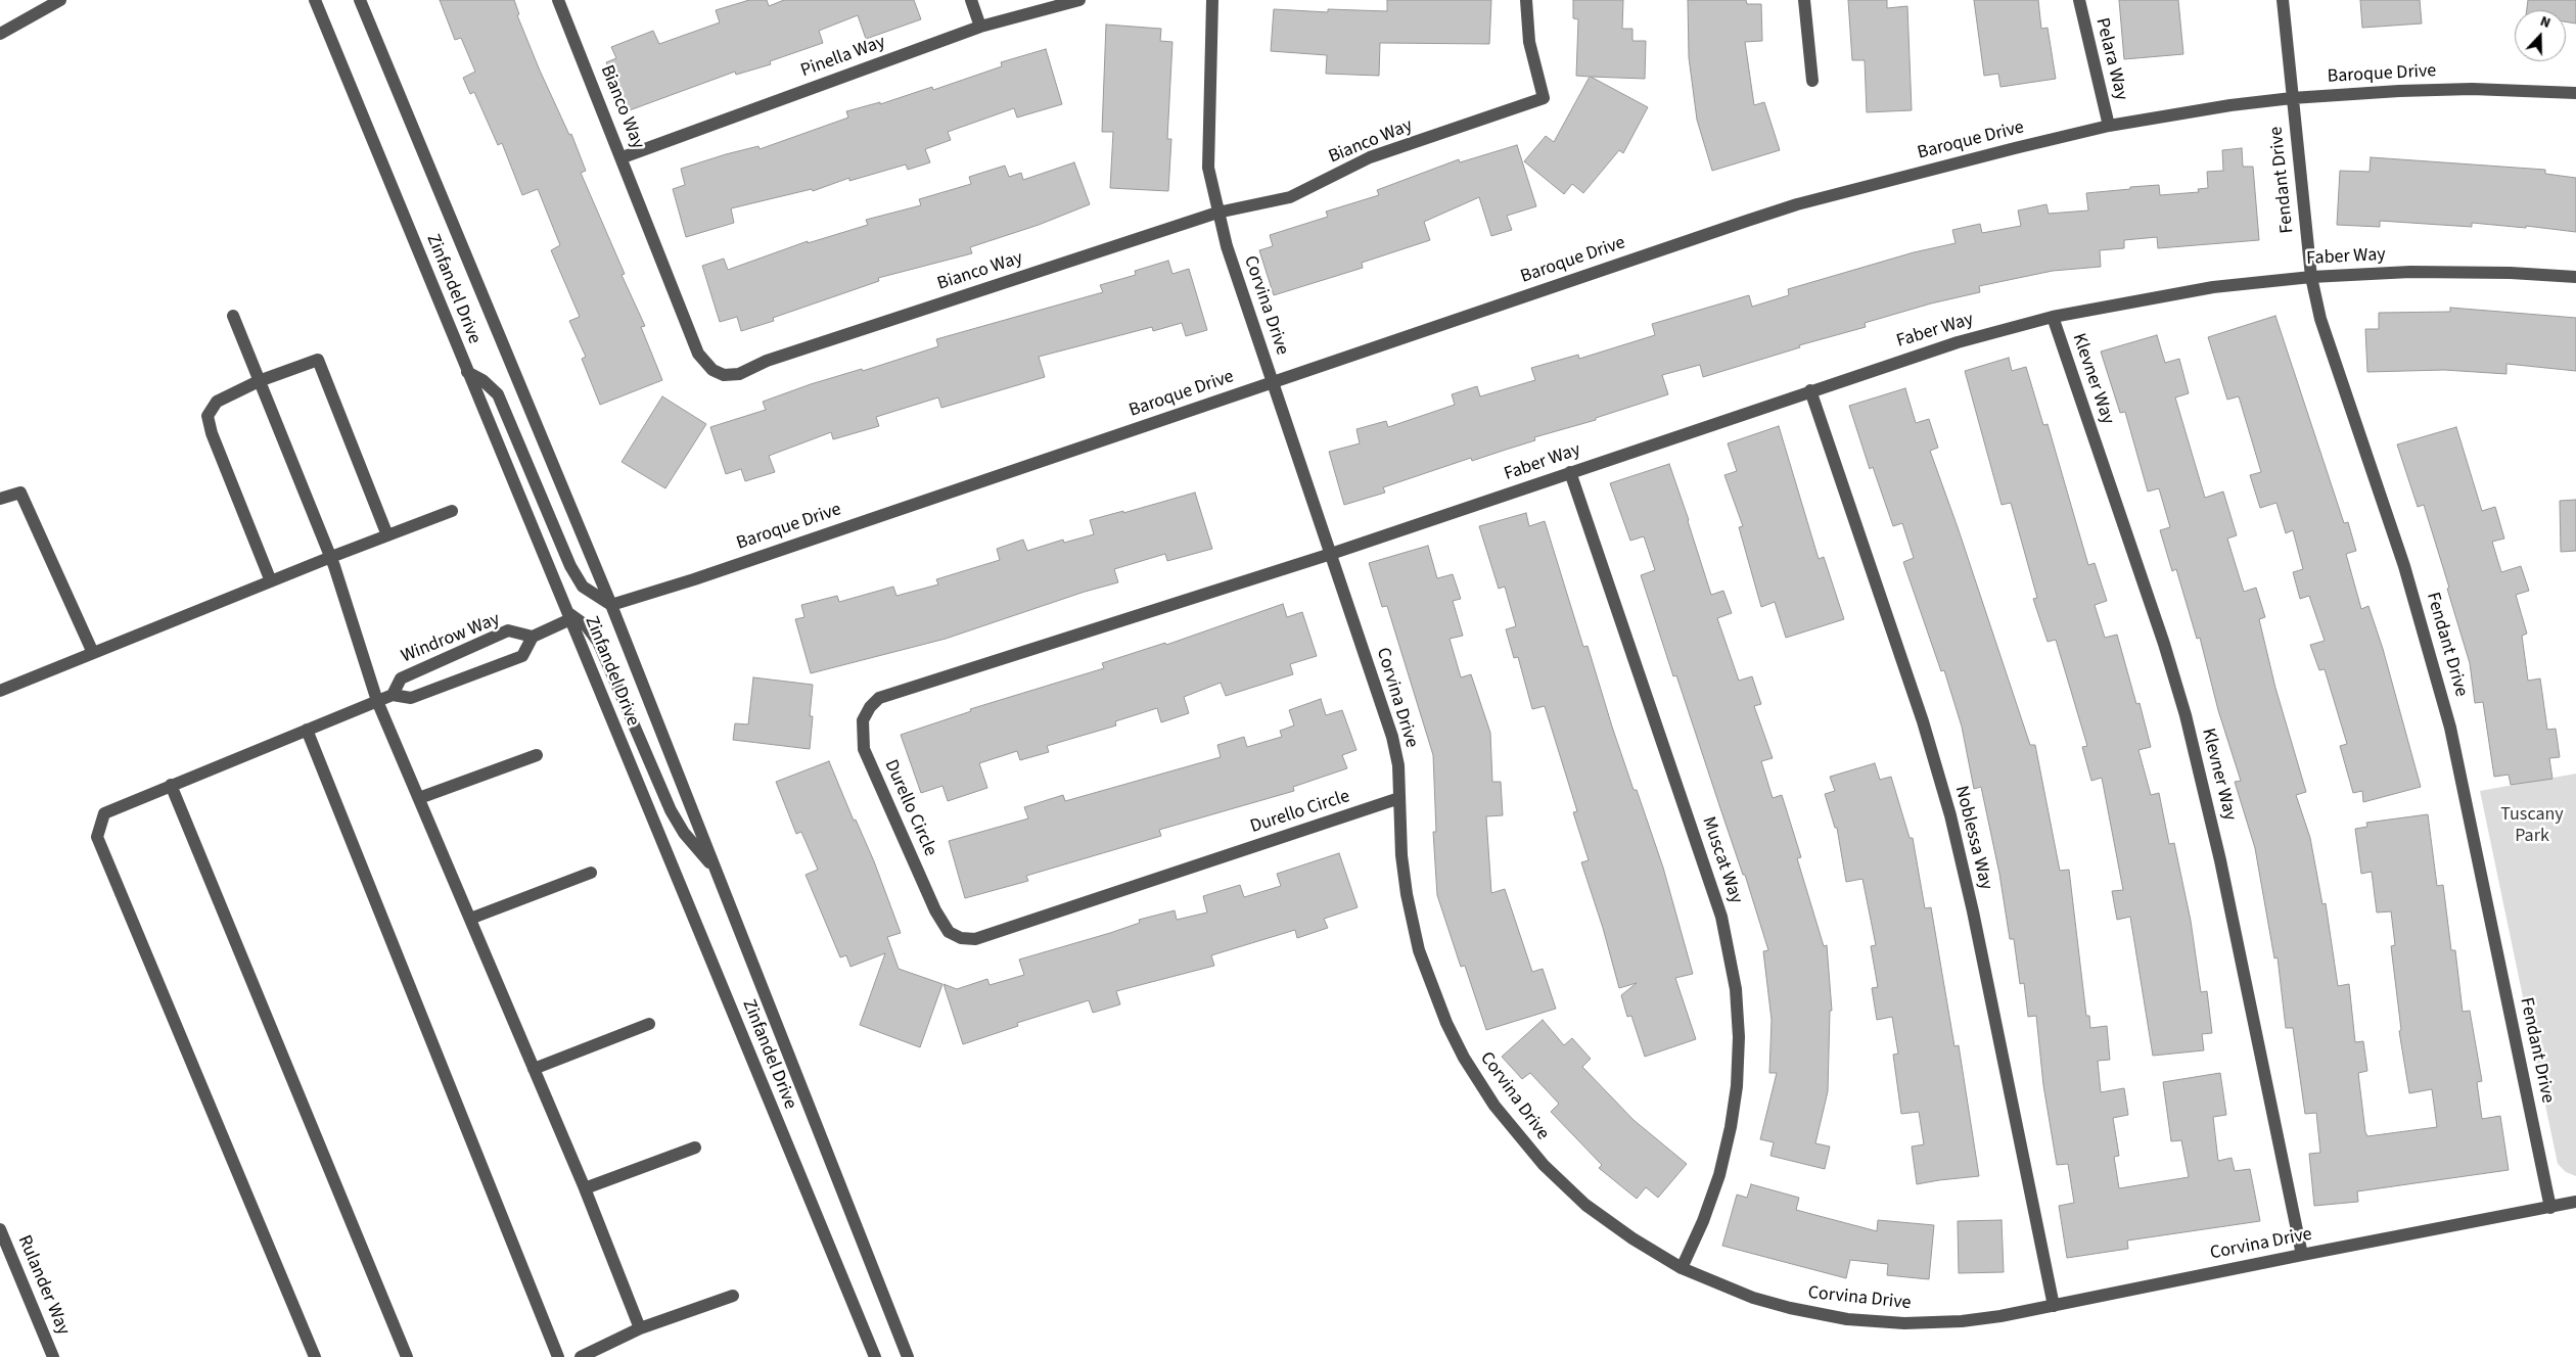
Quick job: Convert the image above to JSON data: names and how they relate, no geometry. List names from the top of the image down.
{
  "streets": {
    "street": [
      "Pinella Way",
      "Pelara Way",
      "Baroque Drive",
      "Bianco Way",
      "Fendant Drive",
      "Faber Way",
      "Zinfandel Drive",
      "Corvina Drive",
      "Klevner Way",
      "Windrow Way",
      "Durello Circle",
      "Noblessa Way",
      "Muscat Way",
      "Rulander Way"
    ]
  },
  "crossings": [
    ["Pinella Way", "Bianco Way"],
    ["Pelara Way", "Baroque Drive"],
    ["Baroque Drive", "Fendant Drive"],
    ["Baroque Drive", "Zinfandel Drive"],
    ["Baroque Drive", "Corvina Drive"],
    ["Bianco Way", "Corvina Drive"],
    ["Fendant Drive", "Faber Way"],
    ["Fendant Drive", "Corvina Drive"],
    ["Faber Way", "Corvina Drive"],
    ["Faber Way", "Klevner Way"],
    ["Faber Way", "Durello Circle"],
    ["Faber Way", "Noblessa Way"],
    ["Faber Way", "Muscat Way"],
    ["Corvina Drive", "Klevner Way"],
    ["Corvina Drive", "Durello Circle"],
    ["Corvina Drive", "Noblessa Way"],
    ["Corvina Drive", "Muscat Way"]
  ],
  "parks": ["Tuscany Park"],
  "north": "top"
}
